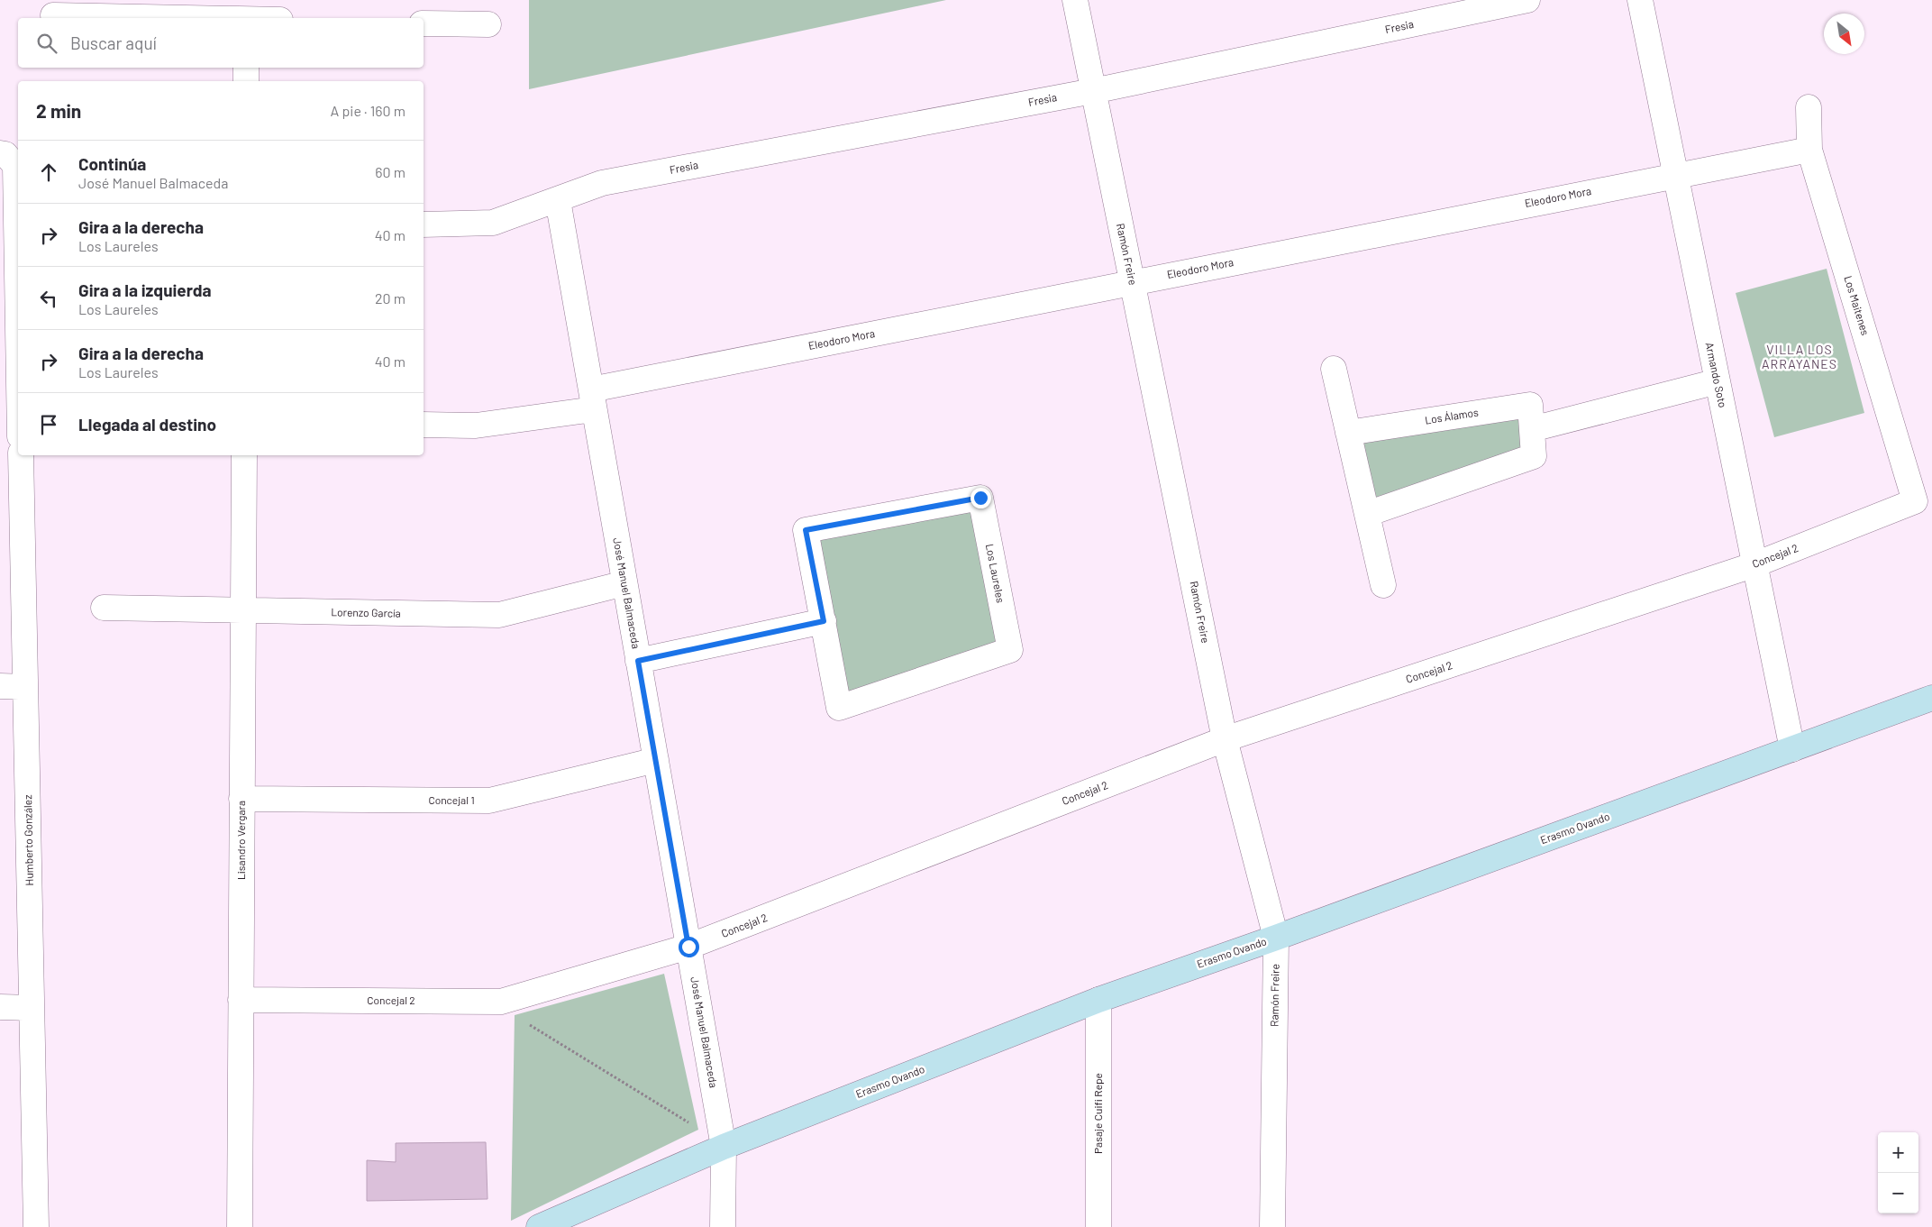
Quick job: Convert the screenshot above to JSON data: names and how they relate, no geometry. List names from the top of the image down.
{
  "streets": {
    "street": [
      "Fresia",
      "Eleodoro Mora",
      "Ramón Freire",
      "Los Maitenes",
      "Armando Soto",
      "Los Álamos",
      "Concejal 2",
      "Los Laureles",
      "José Manuel Balmaceda",
      "Lorenzo García",
      "Concejal 1",
      "Erasmo Ovando",
      "Humberto González",
      "Lisandro Vergara",
      "Pasaje Cuifi Repe"
    ]
  },
  "crossings": [
    ["Fresia", "Ramón Freire"],
    ["Fresia", "José Manuel Balmaceda"],
    ["Eleodoro Mora", "Ramón Freire"],
    ["Eleodoro Mora", "Los Maitenes"],
    ["Eleodoro Mora", "Armando Soto"],
    ["Eleodoro Mora", "José Manuel Balmaceda"],
    ["Ramón Freire", "Concejal 2"],
    ["Ramón Freire", "Erasmo Ovando"],
    ["Los Maitenes", "Concejal 2"],
    ["Armando Soto", "Concejal 2"],
    ["Armando Soto", "Erasmo Ovando"],
    ["Concejal 2", "José Manuel Balmaceda"],
    ["Concejal 2", "Lisandro Vergara"],
    ["José Manuel Balmaceda", "Lorenzo García"],
    ["José Manuel Balmaceda", "Concejal 1"],
    ["José Manuel Balmaceda", "Erasmo Ovando"],
    ["Lorenzo García", "Lisandro Vergara"],
    ["Concejal 1", "Lisandro Vergara"],
    ["Erasmo Ovando", "Pasaje Cuifi Repe"]
  ],
  "districts": ["VILLA LOS ARRAYANES"],
  "north": "bottom right",
  "page": {
    "search": "Buscar aquí",
    "heading": ["2 min", "A pie · 160 m"],
    "list": [
      ["Continúa", "José Manuel Balmaceda", "60 m"],
      ["Gira a la derecha", "Los Laureles", "40 m"],
      ["Gira a la izquierda", "Los Laureles", "20 m"],
      ["Gira a la derecha", "Los Laureles", "40 m"],
      "Llegada al destino"
    ],
    "map_buttons": ["+", "−"]
  }
}
